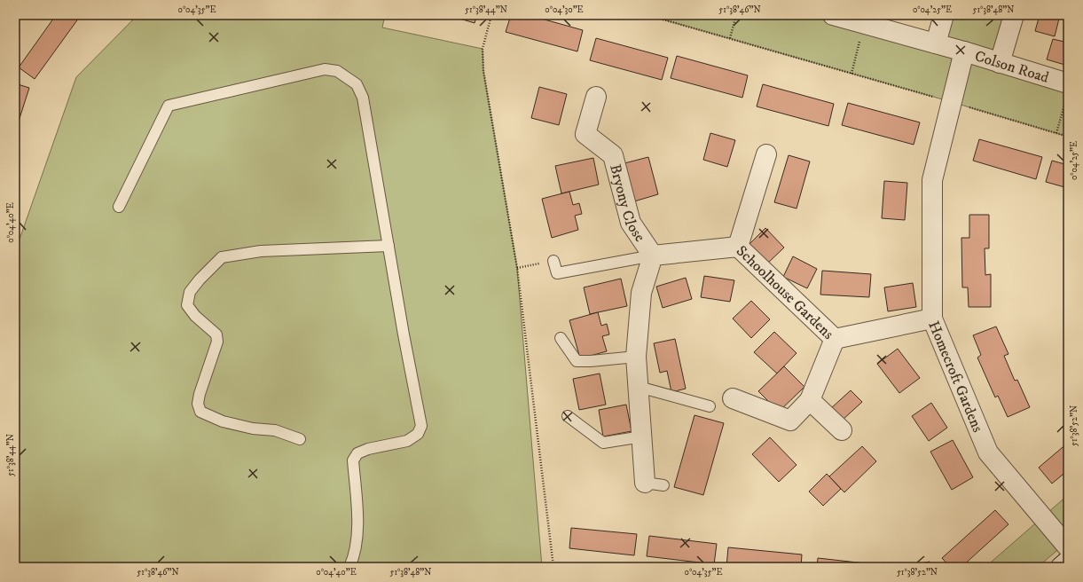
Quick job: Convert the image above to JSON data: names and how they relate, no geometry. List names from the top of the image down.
{
  "streets": {
    "street": [
      "Colson Road",
      "Bryony Close",
      "Schoolhouse Gardens",
      "Homecroft Gardens"
    ]
  },
  "crossings": [
    ["Colson Road", "Homecroft Gardens"],
    ["Bryony Close", "Schoolhouse Gardens"],
    ["Schoolhouse Gardens", "Homecroft Gardens"]
  ],
  "coordinates": [
    "0°04'35\"E",
    "51°38'44\"N",
    "0°04'30\"E",
    "51°38'46\"N",
    "0°04'25\"E",
    "51°38'48\"N",
    "0°04'40\"E",
    "51°38'52\"N"
  ]
}
